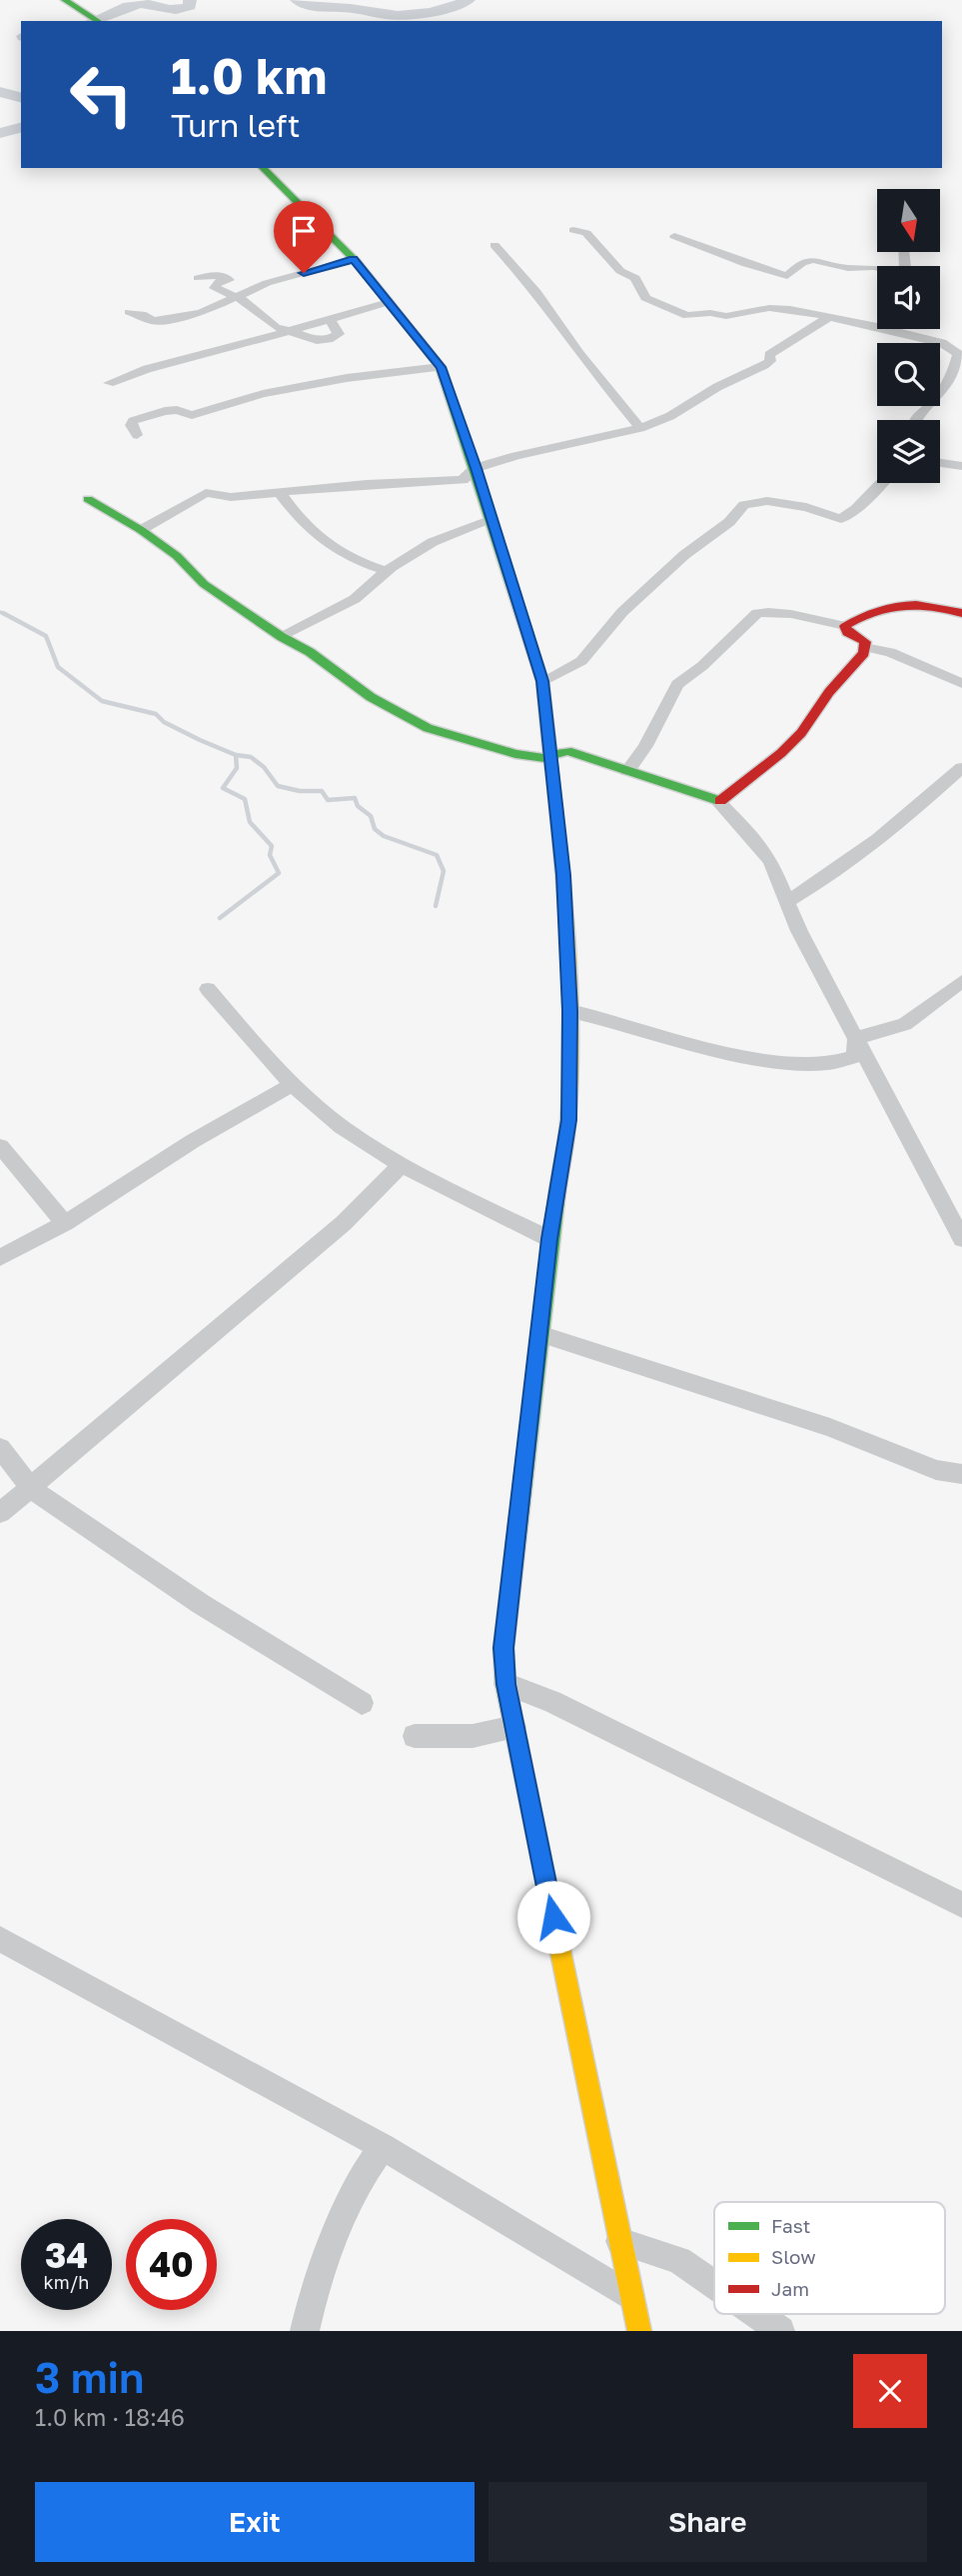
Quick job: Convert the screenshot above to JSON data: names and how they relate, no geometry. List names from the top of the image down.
{
  "legend": ["Fast", "Slow", "Jam"],
  "north": "bottom",
  "page": {
    "turn": ["1.0 km", "Turn left"],
    "speed": "34 km/h",
    "limit": "40",
    "heading": ["3 min", "1.0 km · 18:46"],
    "buttons": ["Exit", "Share"]
  }
}
